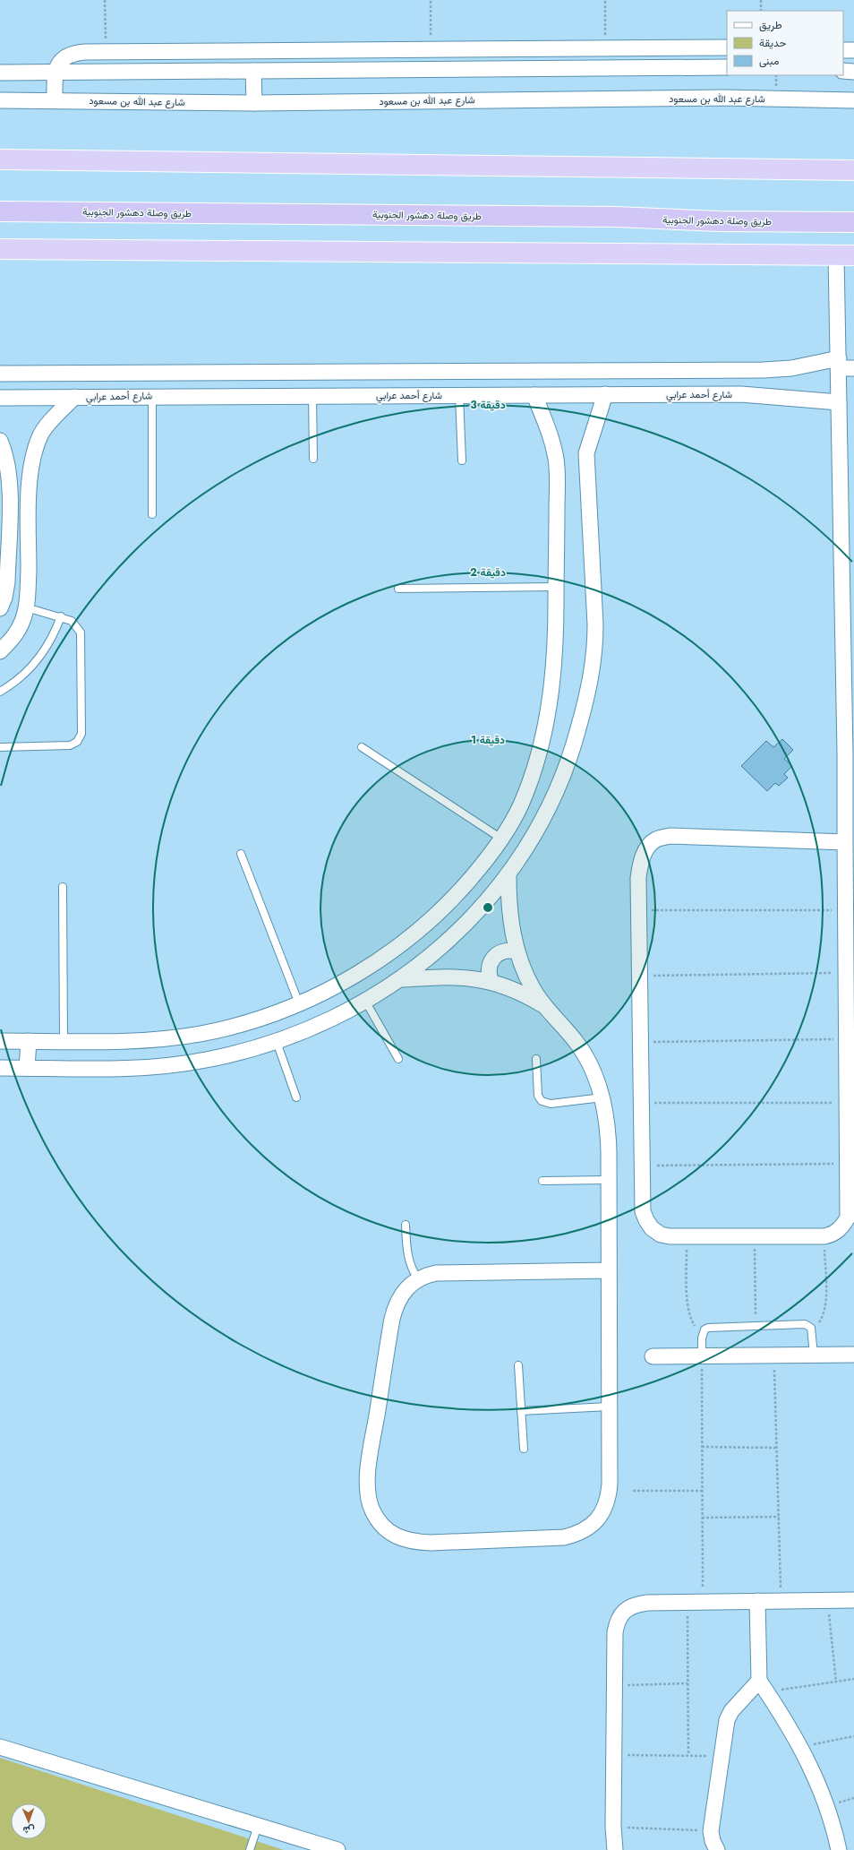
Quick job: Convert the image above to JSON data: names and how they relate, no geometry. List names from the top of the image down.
{
  "streets": {
    "highway": ["طريق وصلة دهشور الجنوبية"],
    "street": ["شارع عبد الله بن مسعود", "شارع أحمد عرابي"]
  },
  "legend": ["طريق", "حديقة", "مبنى"],
  "north": "bottom",
  "rings": ["3 دقيقة", "2 دقيقة", "1 دقيقة"]
}
